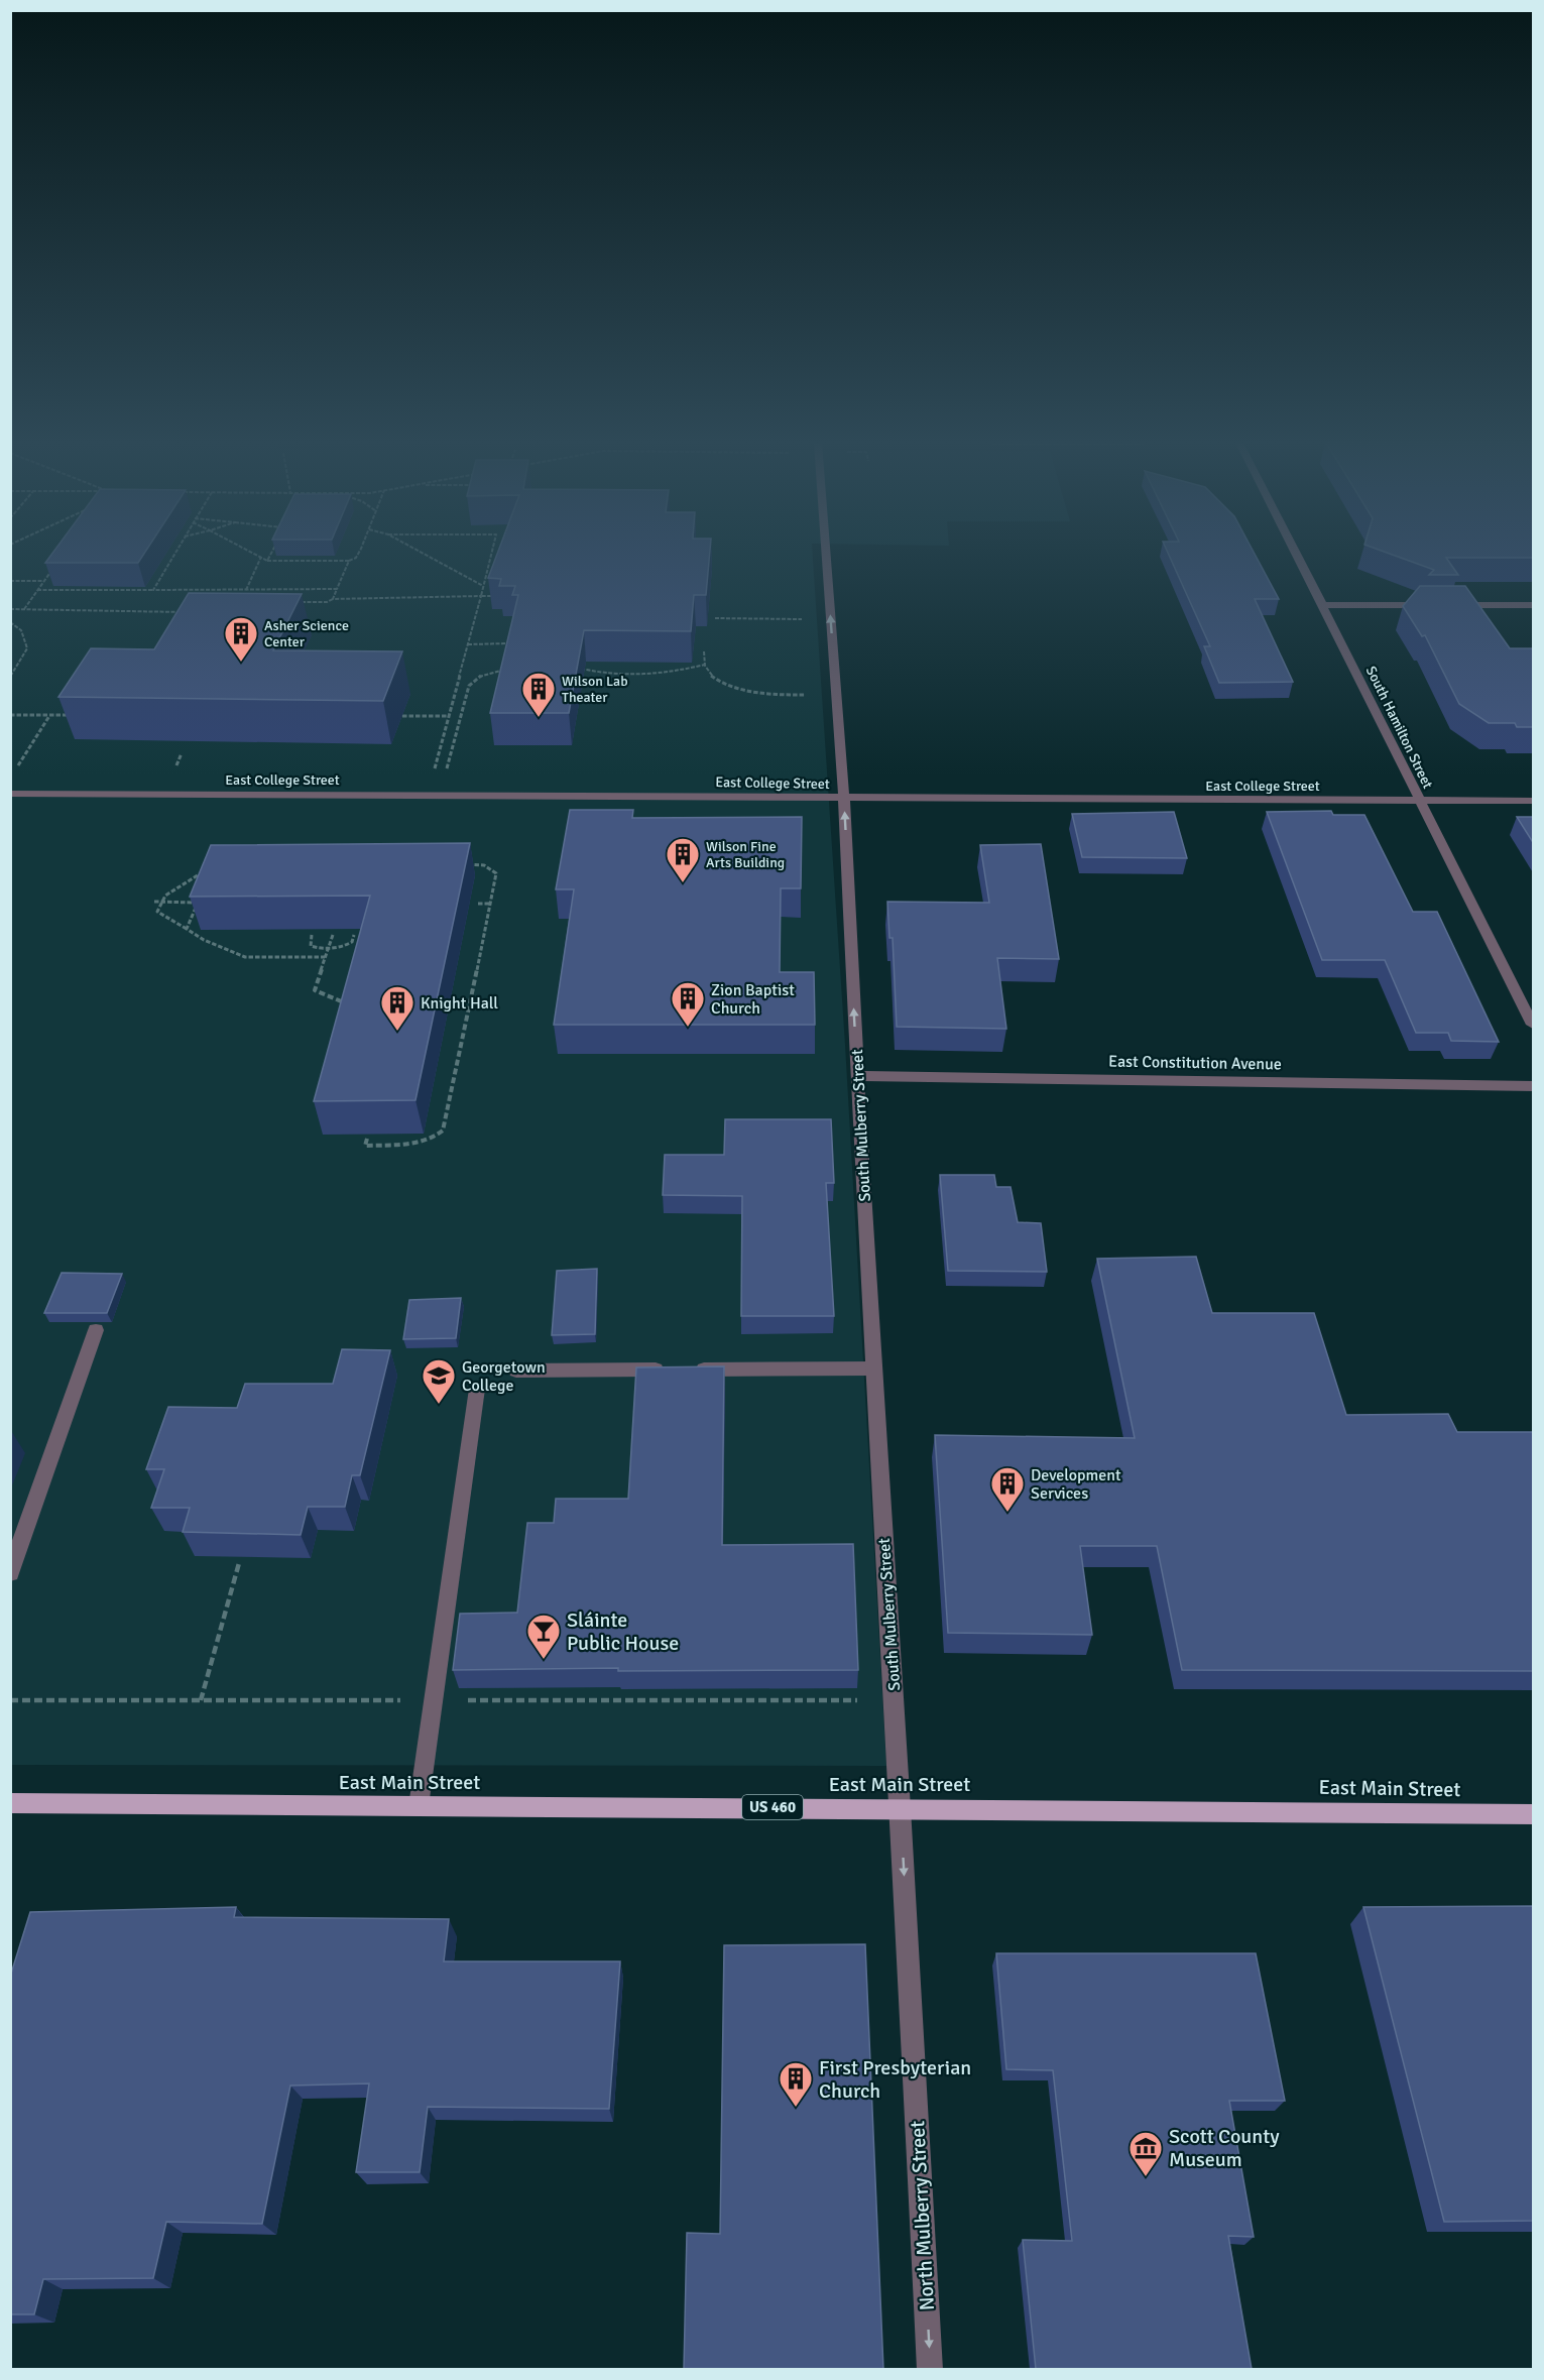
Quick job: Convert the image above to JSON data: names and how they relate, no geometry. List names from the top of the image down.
{
  "streets": {
    "main road": ["East Main Street", "US 460"],
    "street": [
      "South Hamilton Street",
      "East College Street",
      "East Constitution Avenue",
      "South Mulberry Street",
      "North Mulberry Street"
    ]
  },
  "crossings": [
    ["South Hamilton Street", "East College Street"],
    ["East College Street", "South Mulberry Street"],
    ["East Constitution Avenue", "South Mulberry Street"],
    ["South Mulberry Street", "East Main Street"],
    ["South Mulberry Street", "North Mulberry Street"],
    ["East Main Street", "North Mulberry Street"]
  ],
  "one_way": ["South Mulberry Street", "North Mulberry Street"],
  "places": {
    "building": [
      "Asher Science Center",
      "Wilson Lab Theater",
      "Wilson Fine Arts Building",
      "Zion Baptist Church",
      "Knight Hall",
      "Development Services",
      "First Presbyterian Church"
    ],
    "school or university": ["Georgetown College"],
    "bar": ["Sláinte Public House"],
    "museum": ["Scott County Museum"]
  }
}
